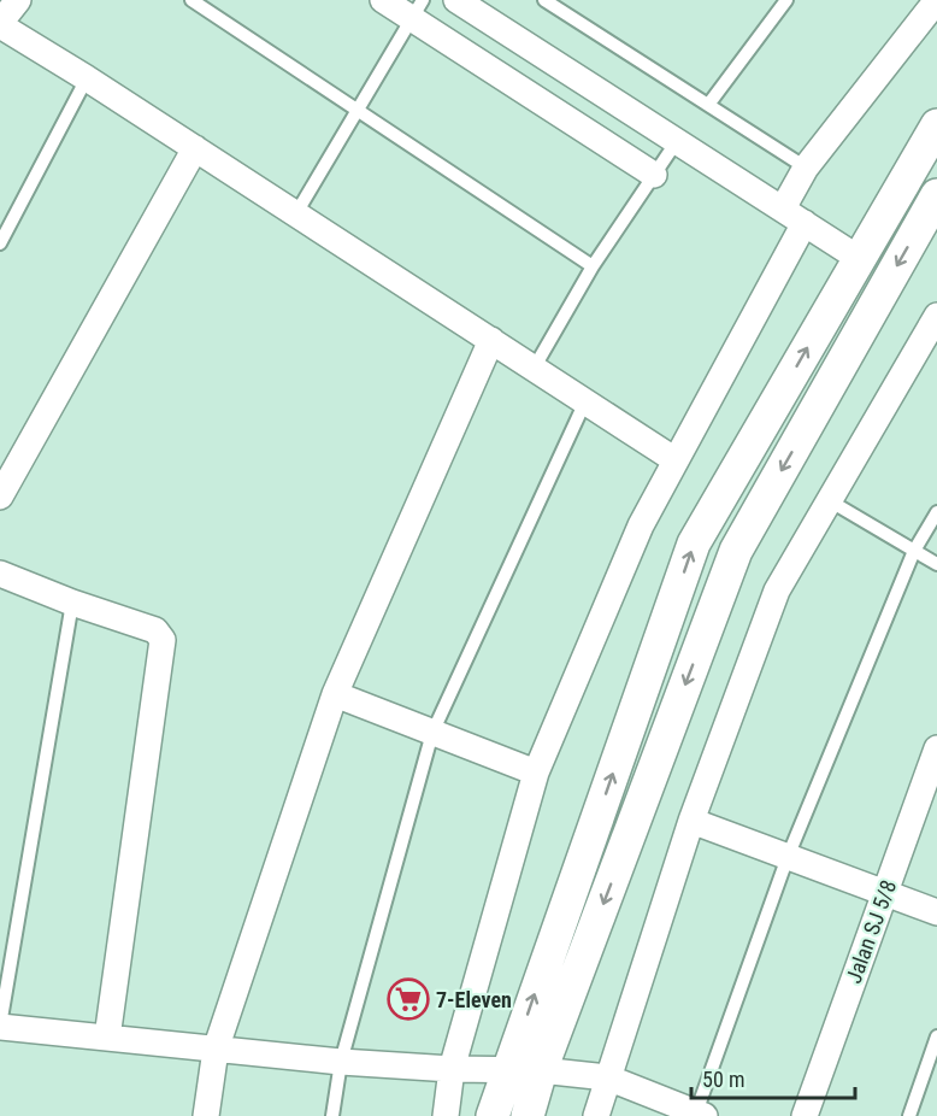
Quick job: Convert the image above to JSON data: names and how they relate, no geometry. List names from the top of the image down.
{
  "streets": {
    "street": ["Jalan SJ 5/8"]
  },
  "places": {
    "supermarket": ["7-Eleven"]
  },
  "scale_bar": "50 m"
}
